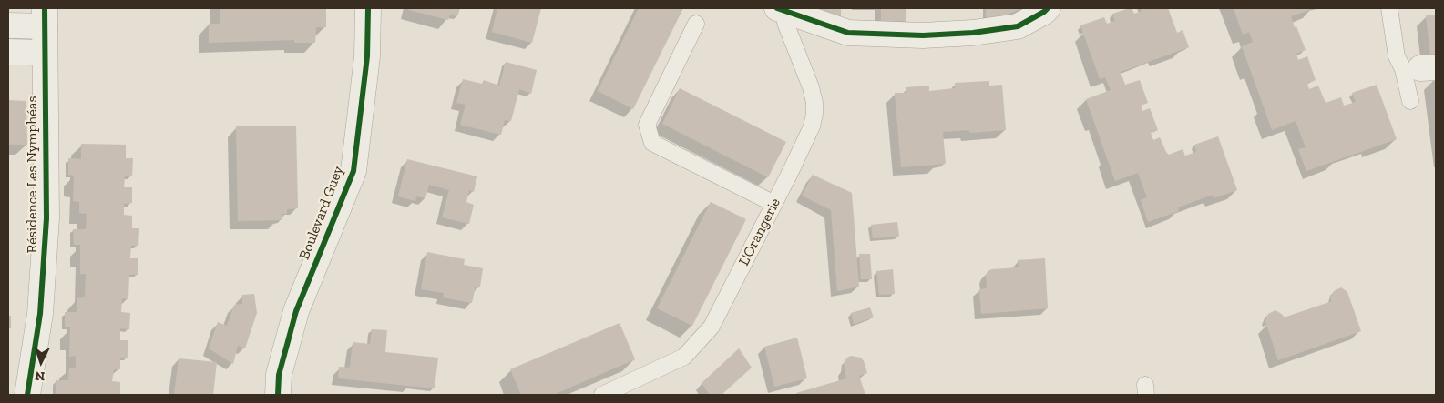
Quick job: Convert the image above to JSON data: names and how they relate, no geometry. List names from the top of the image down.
{
  "streets": {
    "street": ["Résidence Les Nymphéas", "Boulevard Guey"],
    "lane": ["L'Orangerie"]
  },
  "north": "bottom"
}
